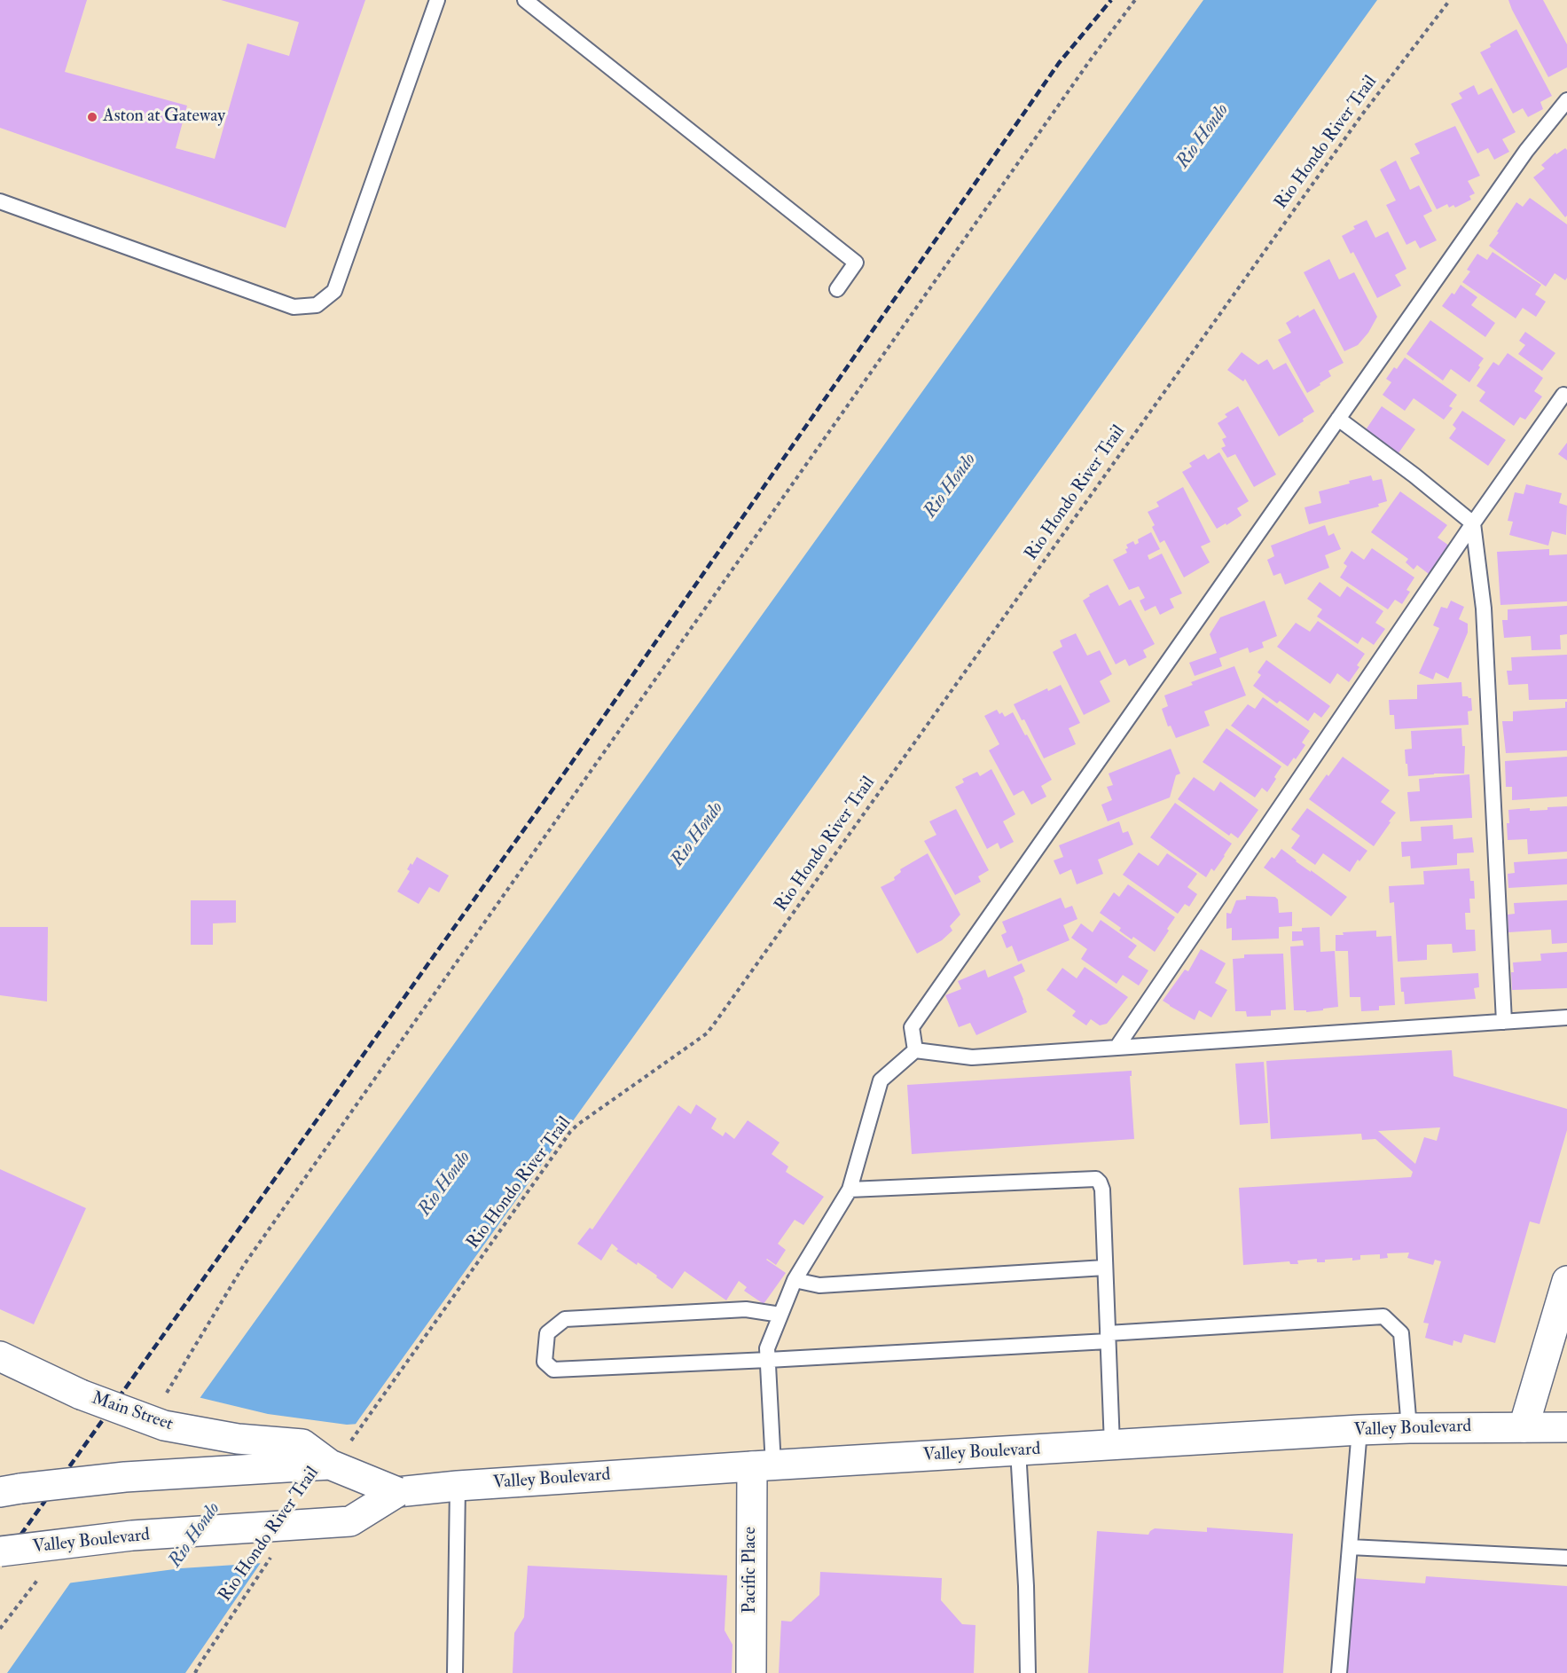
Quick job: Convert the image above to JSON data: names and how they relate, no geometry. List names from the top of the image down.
{
  "streets": {
    "main road": ["Main Street", "Valley Boulevard", "Pacific Place"],
    "path": ["Rio Hondo River Trail"]
  },
  "crossings": [
    ["Rio Hondo River Trail", "Main Street"],
    ["Rio Hondo River Trail", "Valley Boulevard"],
    ["Main Street", "Valley Boulevard"],
    ["Valley Boulevard", "Pacific Place"]
  ],
  "water": ["Rio Hondo"],
  "places": ["Aston at Gateway"]
}
